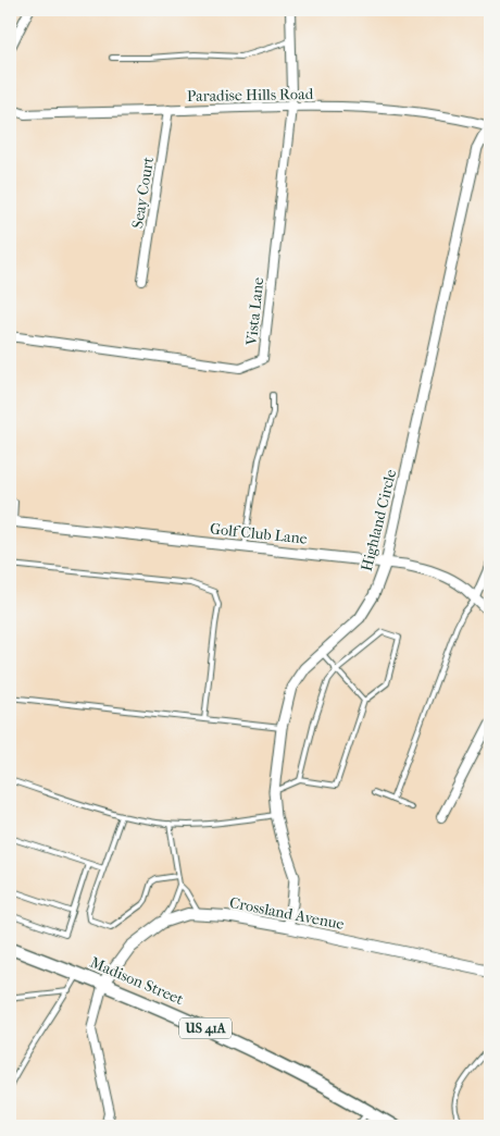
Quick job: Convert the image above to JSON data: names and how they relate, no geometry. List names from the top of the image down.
{
  "streets": {
    "main road": ["Crossland Avenue", "Madison Street", "US 41A"],
    "street": [
      "Paradise Hills Road",
      "Seay Court",
      "Vista Lane",
      "Highland Circle",
      "Golf Club Lane"
    ]
  },
  "crossings": [
    ["Paradise Hills Road", "Seay Court"],
    ["Paradise Hills Road", "Vista Lane"],
    ["Paradise Hills Road", "Highland Circle"],
    ["Highland Circle", "Golf Club Lane"],
    ["Highland Circle", "Crossland Avenue"],
    ["Crossland Avenue", "Madison Street"]
  ]
}
